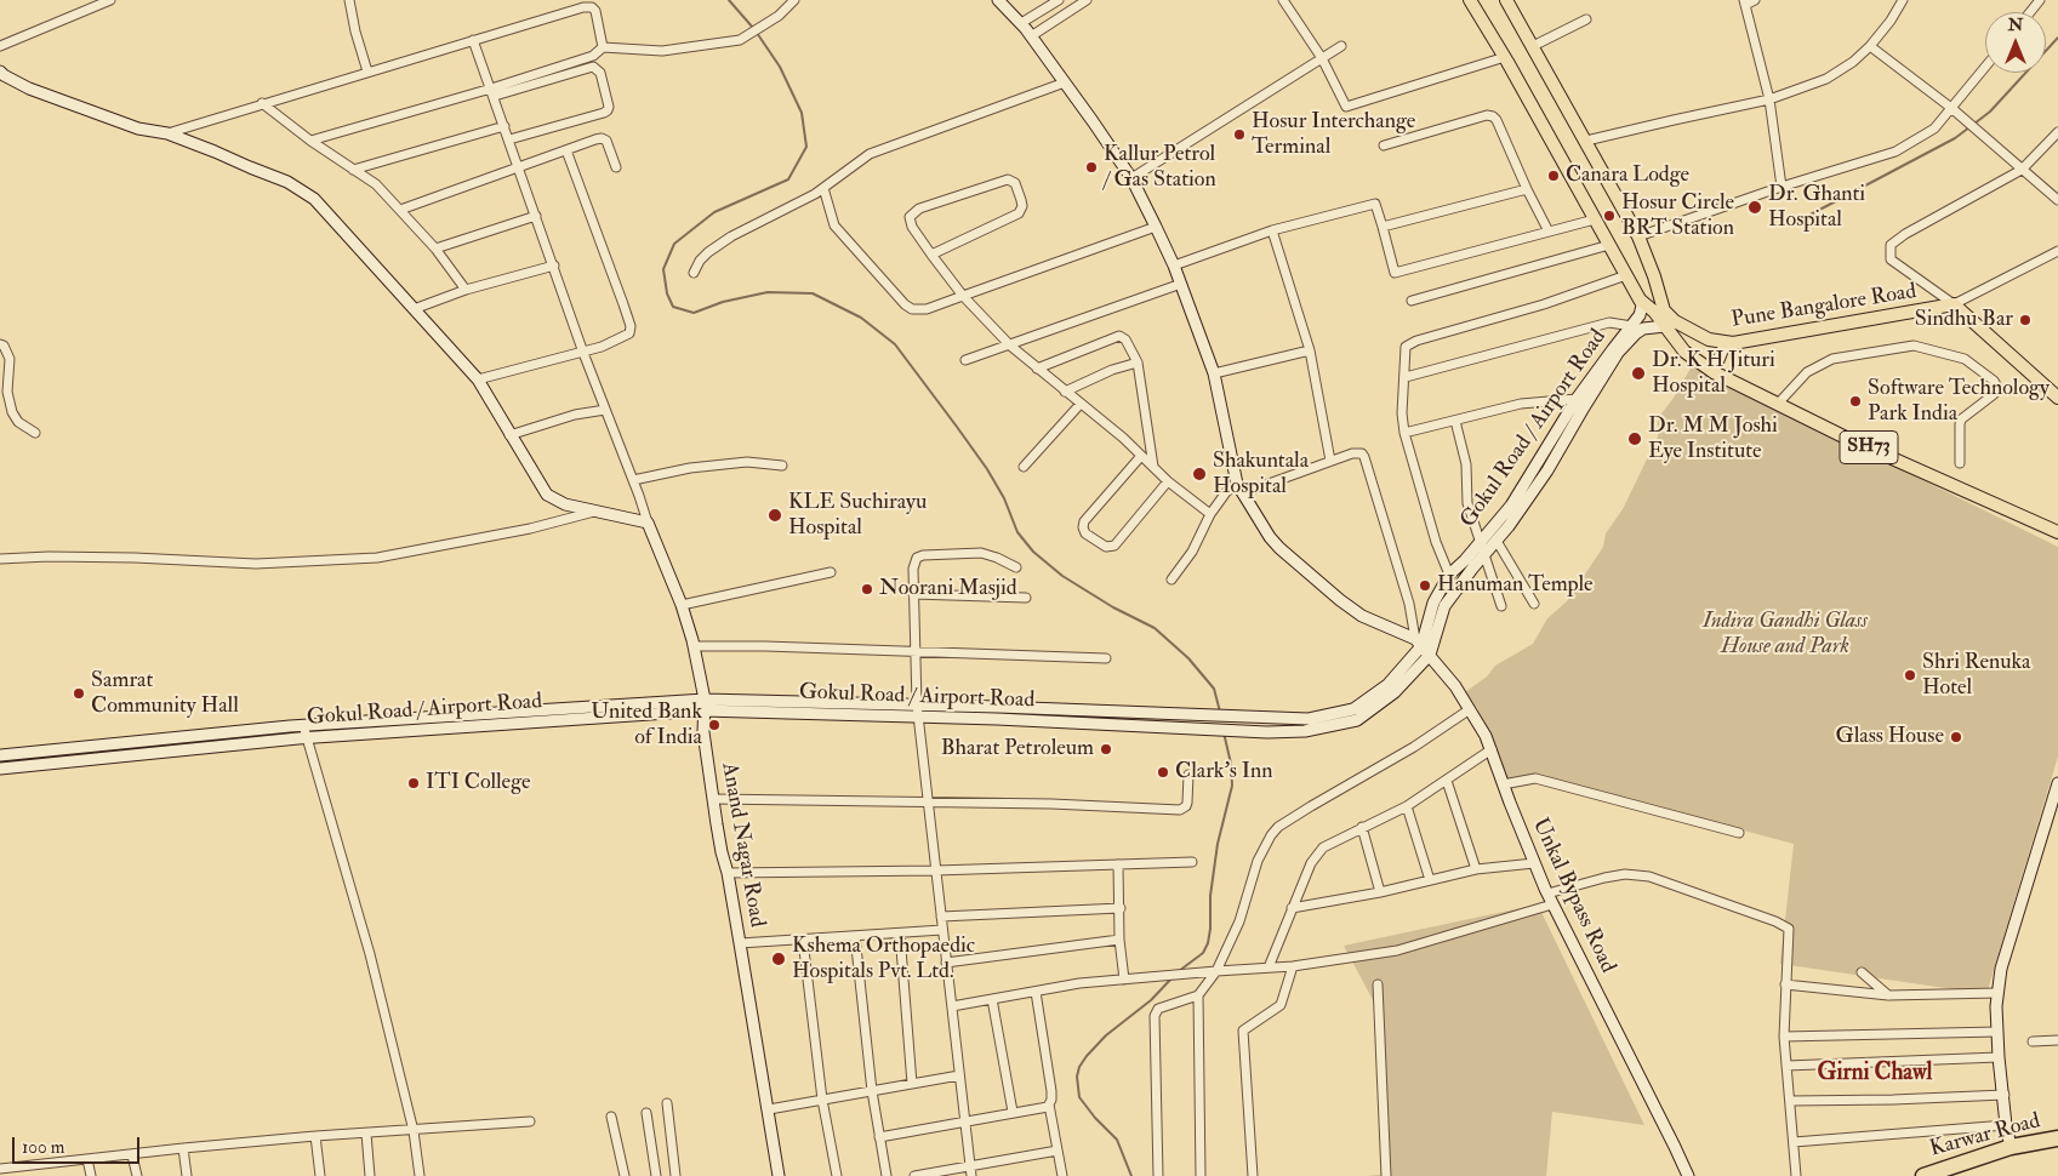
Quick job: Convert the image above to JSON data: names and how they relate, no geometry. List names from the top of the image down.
{
  "streets": {
    "highway": ["Karwar Road"],
    "main road": [
      "Pune Bangalore Road",
      "Gokul Road / Airport Road",
      "SH73",
      "Anand Nagar Road",
      "Unkal Bypass Road"
    ]
  },
  "crossings": [
    ["Pune Bangalore Road", "Gokul Road / Airport Road"],
    ["Pune Bangalore Road", "SH73"],
    ["Gokul Road / Airport Road", "Anand Nagar Road"],
    ["Gokul Road / Airport Road", "Unkal Bypass Road"]
  ],
  "districts": ["Girni Chawl"],
  "parks": ["Indira Gandhi Glass House and Park"],
  "places": [
    "Hosur Interchange Terminal",
    "Kallur Petrol / Gas Station",
    "Canara Lodge",
    "Dr. Ghanti Hospital",
    "Hosur Circle BRT Station",
    "Sindhu Bar",
    "Dr. K H Jituri Hospital",
    "Software Technology Park India",
    "Dr. M M Joshi Eye Institute",
    "Shakuntala Hospital",
    "KLE Suchirayu Hospital",
    "Hanuman Temple",
    "Noorani Masjid",
    "Shri Renuka Hotel",
    "Samrat Community Hall",
    "United Bank of India",
    "Glass House",
    "Bharat Petroleum",
    "Clark's Inn",
    "ITI College",
    "Kshema Orthopaedic Hospitals Pvt. Ltd."
  ],
  "scale_bar": "100 m",
  "north": "top"
}
